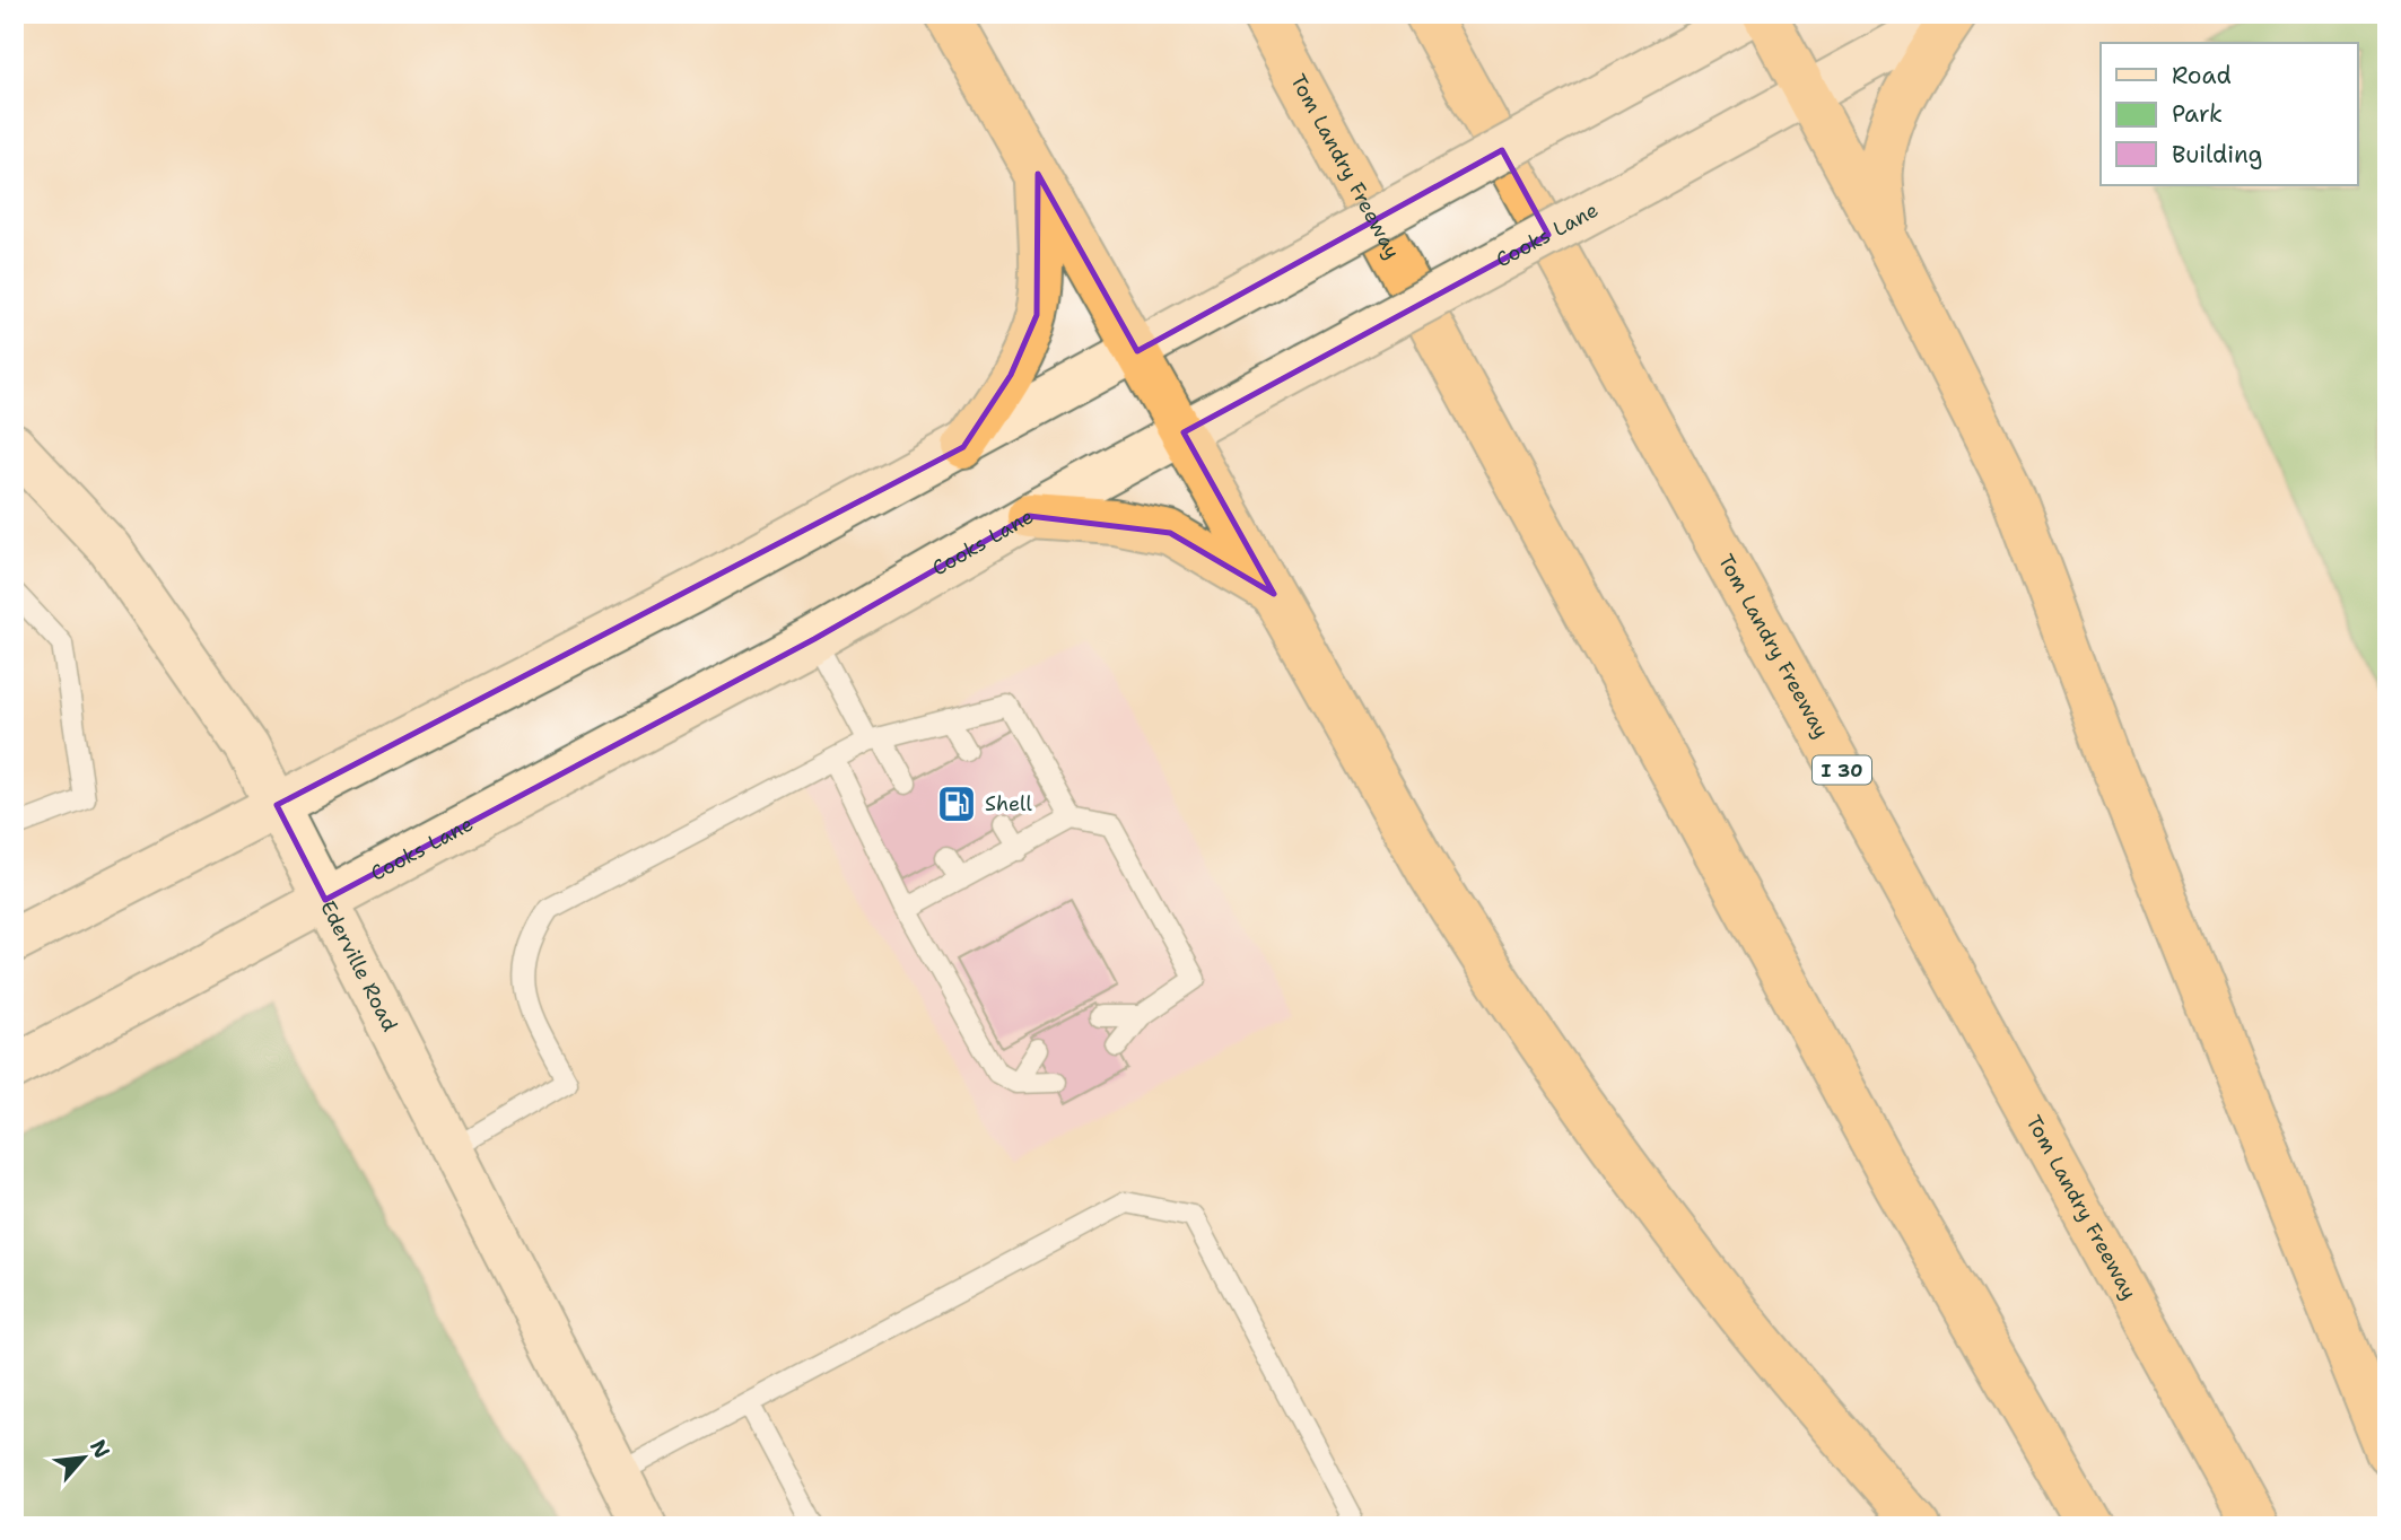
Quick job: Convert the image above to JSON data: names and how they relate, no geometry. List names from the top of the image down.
{
  "streets": {
    "highway": ["Tom Landry Freeway", "I 30"],
    "main road": ["Cooks Lane", "Ederville Road"]
  },
  "crossings": [
    ["Cooks Lane", "Ederville Road"]
  ],
  "places": {
    "fuel station": ["Shell"]
  },
  "legend": ["Road", "Park", "Building"],
  "north": "top right"
}
